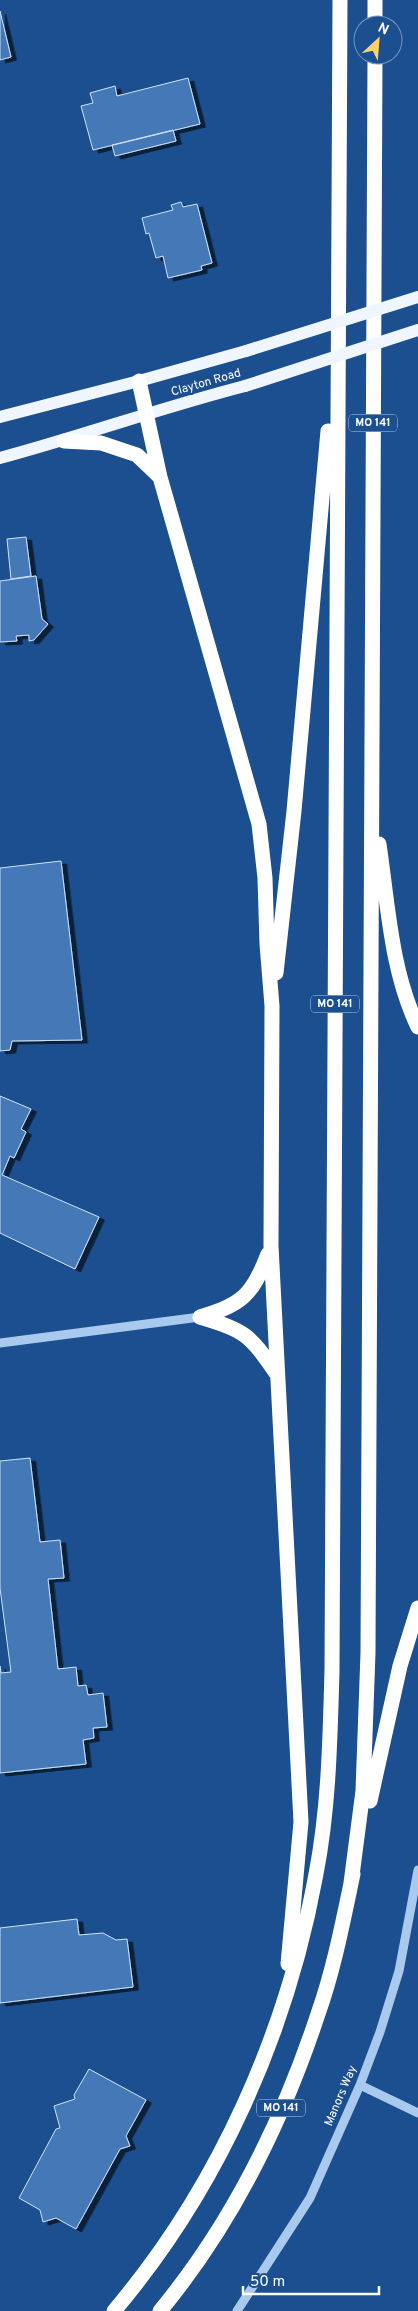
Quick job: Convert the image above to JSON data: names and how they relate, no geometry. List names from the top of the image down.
{
  "streets": {
    "highway": ["MO 141"],
    "main road": ["Clayton Road"],
    "street": ["Manors Way"]
  },
  "scale_bar": "50 m",
  "north": "top right"
}
